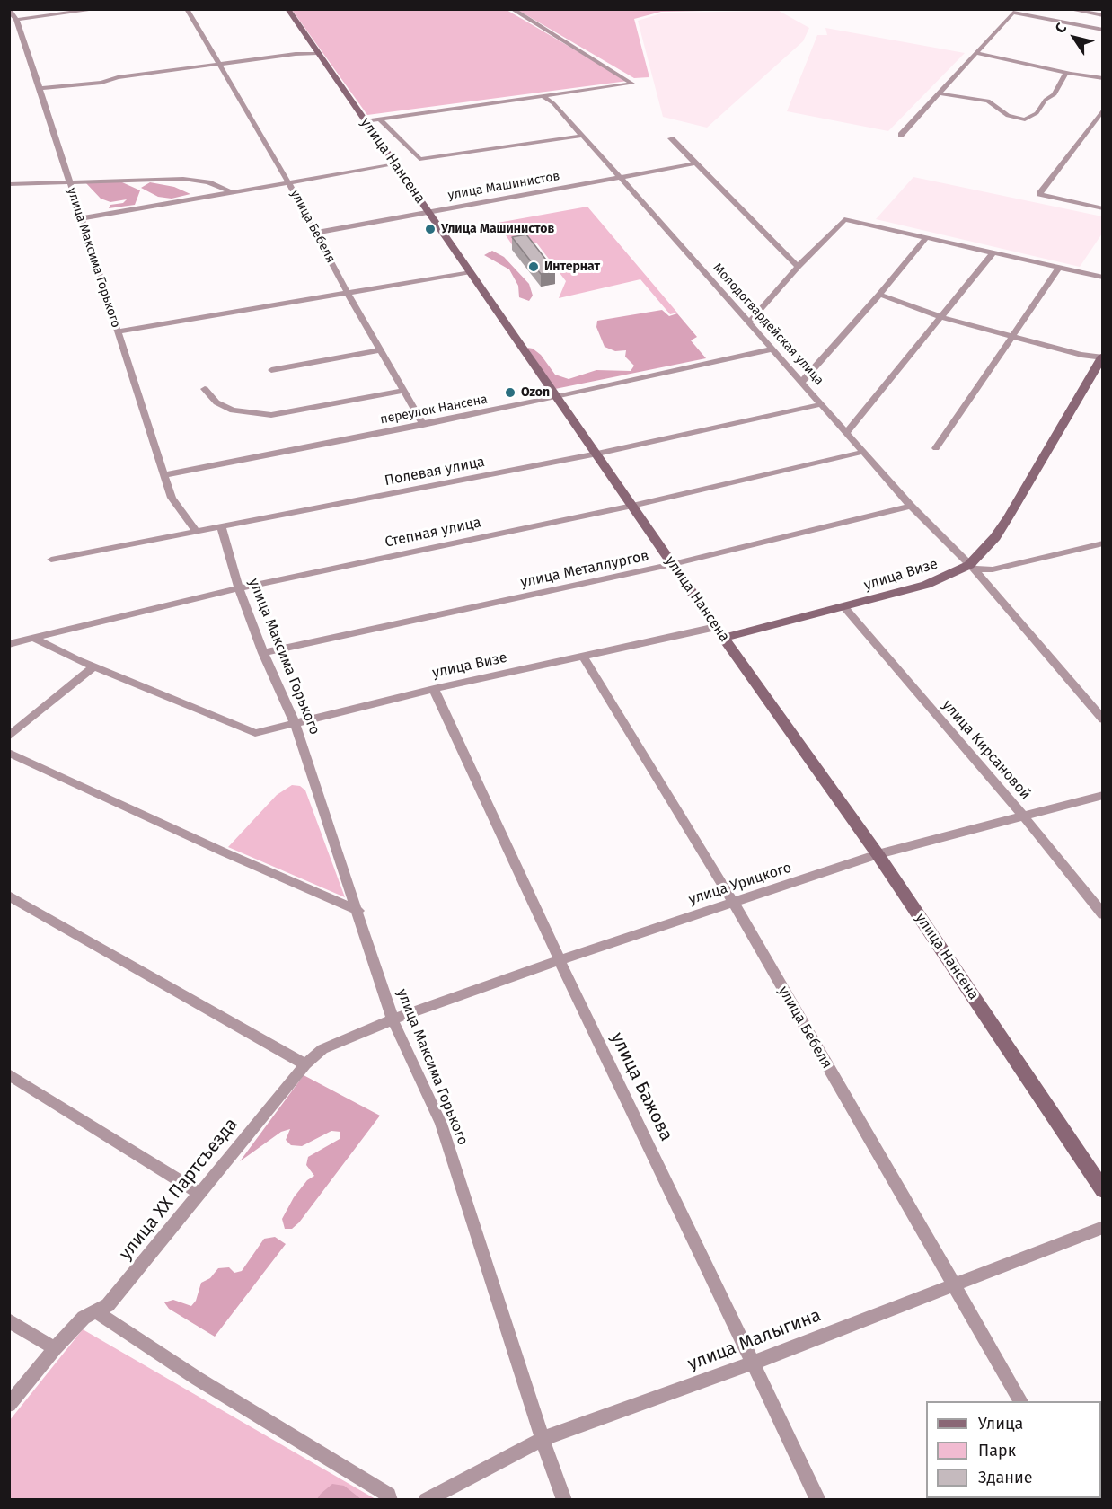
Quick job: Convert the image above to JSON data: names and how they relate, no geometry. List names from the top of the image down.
{
  "streets": {
    "main road": ["улица Нансена", "улица Визе"],
    "street": [
      "улица Машинистов",
      "улица Бебеля",
      "улица Максима Горького",
      "Молодогвардейская улица",
      "переулок Нансена",
      "Полевая улица",
      "Степная улица",
      "улица Металлургов",
      "улица Кирсановой",
      "улица Урицкого",
      "улица Бажова",
      "улица XX Партсъезда",
      "улица Малыгина"
    ]
  },
  "crossings": [
    ["улица Нансена", "улица Машинистов"],
    ["улица Нансена", "переулок Нансена"],
    ["улица Нансена", "Полевая улица"],
    ["улица Нансена", "Степная улица"],
    ["улица Нансена", "улица Металлургов"],
    ["улица Нансена", "улица Визе"],
    ["улица Нансена", "улица Урицкого"],
    ["улица Машинистов", "улица Бебеля"],
    ["улица Машинистов", "Молодогвардейская улица"],
    ["улица Бебеля", "переулок Нансена"],
    ["улица Бебеля", "улица Визе"],
    ["улица Бебеля", "улица Урицкого"],
    ["улица Бебеля", "улица Малыгина"],
    ["улица Максима Горького", "переулок Нансена"],
    ["улица Максима Горького", "Полевая улица"],
    ["улица Максима Горького", "Степная улица"],
    ["улица Максима Горького", "улица Металлургов"],
    ["улица Максима Горького", "улица Визе"],
    ["улица Максима Горького", "улица Урицкого"],
    ["улица Максима Горького", "улица XX Партсъезда"],
    ["улица Максима Горького", "улица Малыгина"],
    ["Молодогвардейская улица", "переулок Нансена"],
    ["Молодогвардейская улица", "Полевая улица"],
    ["Молодогвардейская улица", "Степная улица"],
    ["Молодогвардейская улица", "улица Металлургов"],
    ["Молодогвардейская улица", "улица Визе"],
    ["Степная улица", "улица Визе"],
    ["улица Визе", "улица Кирсановой"],
    ["улица Визе", "улица Бажова"],
    ["улица Кирсановой", "улица Урицкого"],
    ["улица Урицкого", "улица Бажова"],
    ["улица Урицкого", "улица XX Партсъезда"],
    ["улица Бажова", "улица Малыгина"]
  ],
  "places": ["Улица Машинистов", "Интернат", "Ozon"],
  "legend": ["Улица", "Парк", "Здание"],
  "north": "top left"
}
